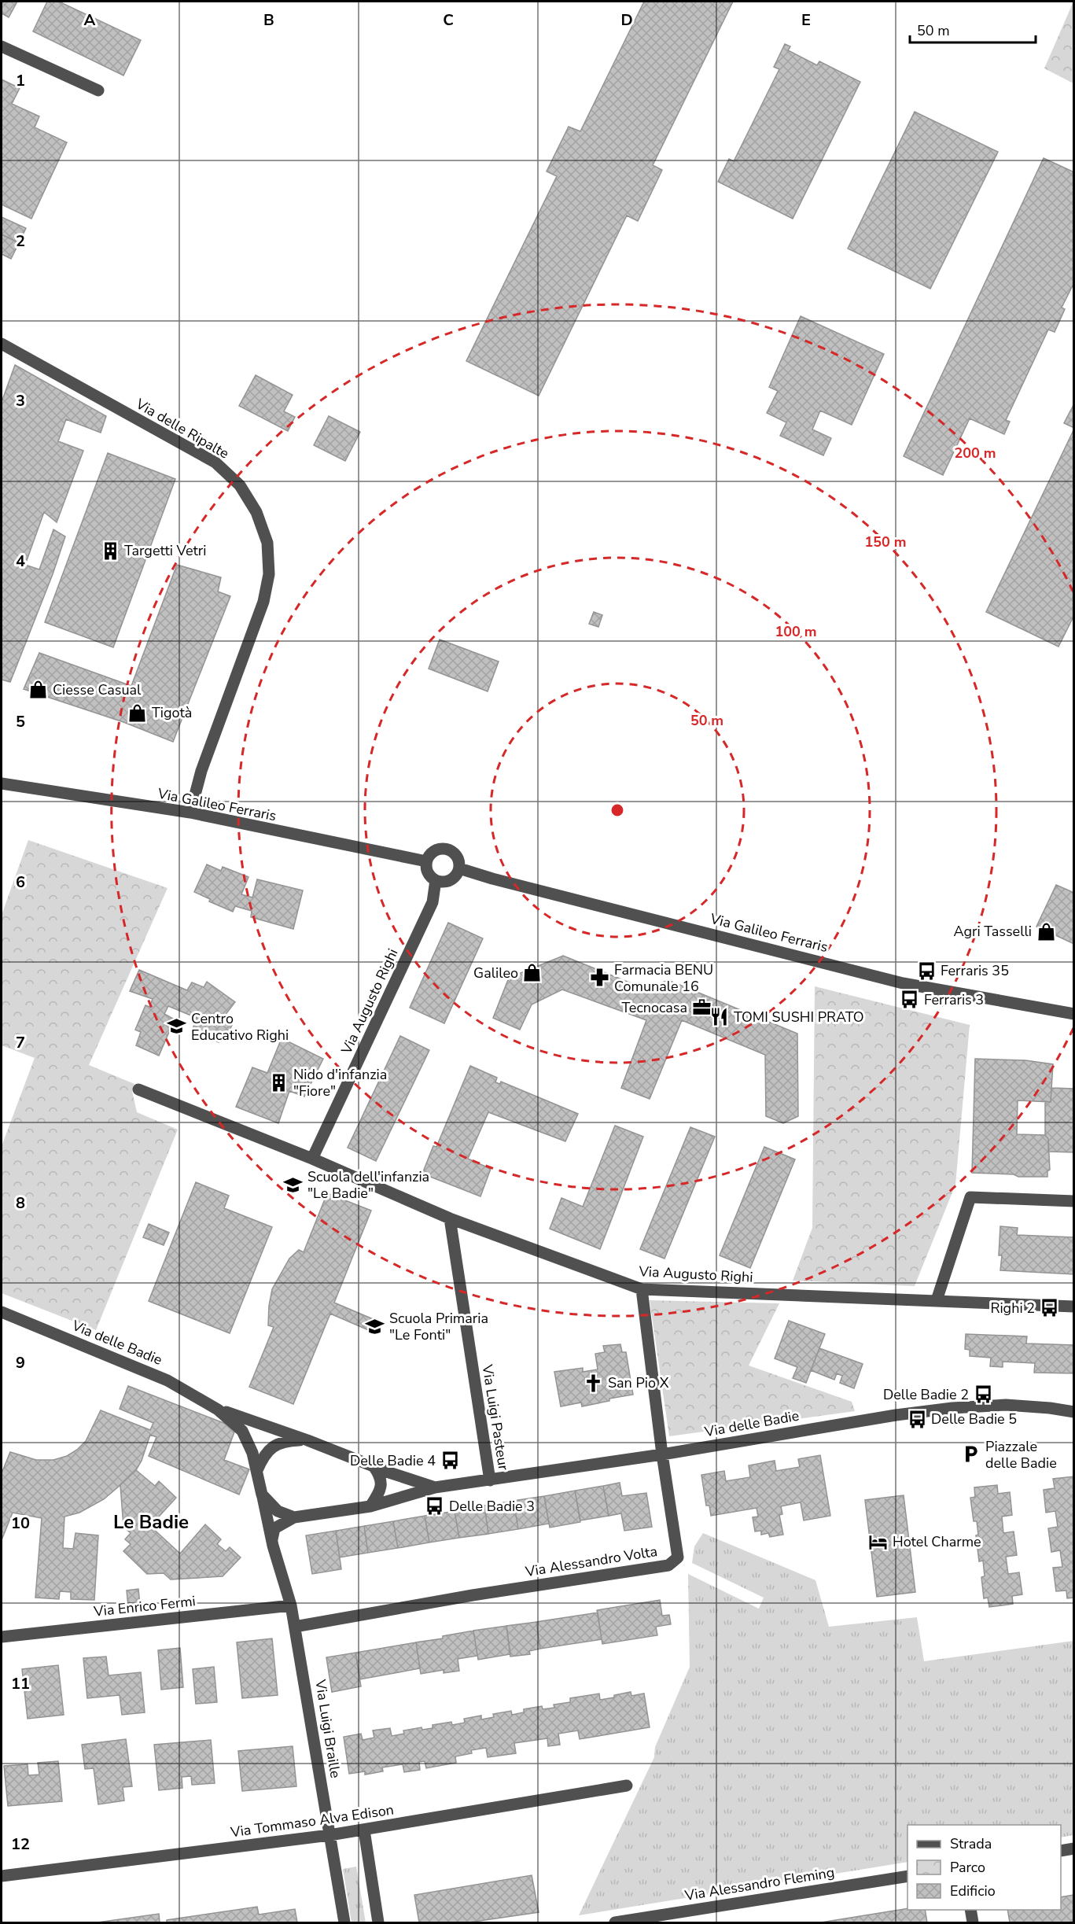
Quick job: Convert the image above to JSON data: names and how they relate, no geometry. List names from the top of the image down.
{
  "streets": {
    "street": [
      "Via delle Ripalte",
      "Via Galileo Ferraris",
      "Via Augusto Righi",
      "Via delle Badie",
      "Via Luigi Pasteur",
      "Via Alessandro Volta",
      "Via Enrico Fermi",
      "Via Luigi Braille",
      "Via Tommaso Alva Edison",
      "Via Alessandro Fleming"
    ]
  },
  "crossings": [
    ["Via delle Ripalte", "Via Galileo Ferraris"],
    ["Via Galileo Ferraris", "Via Augusto Righi"],
    ["Via Augusto Righi", "Via Luigi Pasteur"],
    ["Via Augusto Righi", "Via Alessandro Volta"],
    ["Via delle Badie", "Via Luigi Pasteur"],
    ["Via delle Badie", "Via Alessandro Volta"],
    ["Via delle Badie", "Via Luigi Braille"],
    ["Via Alessandro Volta", "Via Luigi Braille"],
    ["Via Enrico Fermi", "Via Luigi Braille"],
    ["Via Luigi Braille", "Via Tommaso Alva Edison"]
  ],
  "districts": ["Le Badie"],
  "places": {
    "building": ["Targetti Vetri", "Nido d'infanzia \"Fiore\""],
    "shop": [
      "Ciesse Casual",
      "Tigotà",
      "Agri Tasselli",
      "Galileo"
    ],
    "bus stop": [
      "Ferraris 35",
      "Ferraris 3",
      "Righi 2",
      "Delle Badie 2",
      "Delle Badie 5",
      "Delle Badie 4",
      "Delle Badie 3"
    ],
    "pharmacy": ["Farmacia BENU Comunale 16"],
    "office": ["Tecnocasa"],
    "restaurant": ["TOMI SUSHI PRATO"],
    "school or university": ["Centro Educativo Righi", "Scuola dell'infanzia \"Le Badie\"", "Scuola Primaria \"Le Fonti\""],
    "church": ["San Pio X"],
    "parking": ["Piazzale delle Badie"],
    "hotel": ["Hotel Charme"]
  },
  "legend": ["Strada", "Parco", "Edificio"],
  "scale_bar": "50 m",
  "grid": {
    "columns": [
      "A",
      "B",
      "C",
      "D",
      "E"
    ],
    "rows": [
      "1",
      "2",
      "3",
      "4",
      "5",
      "6",
      "7",
      "8",
      "9",
      "10",
      "11",
      "12"
    ]
  },
  "rings": [
    "200 m",
    "150 m",
    "100 m",
    "50 m"
  ]
}
